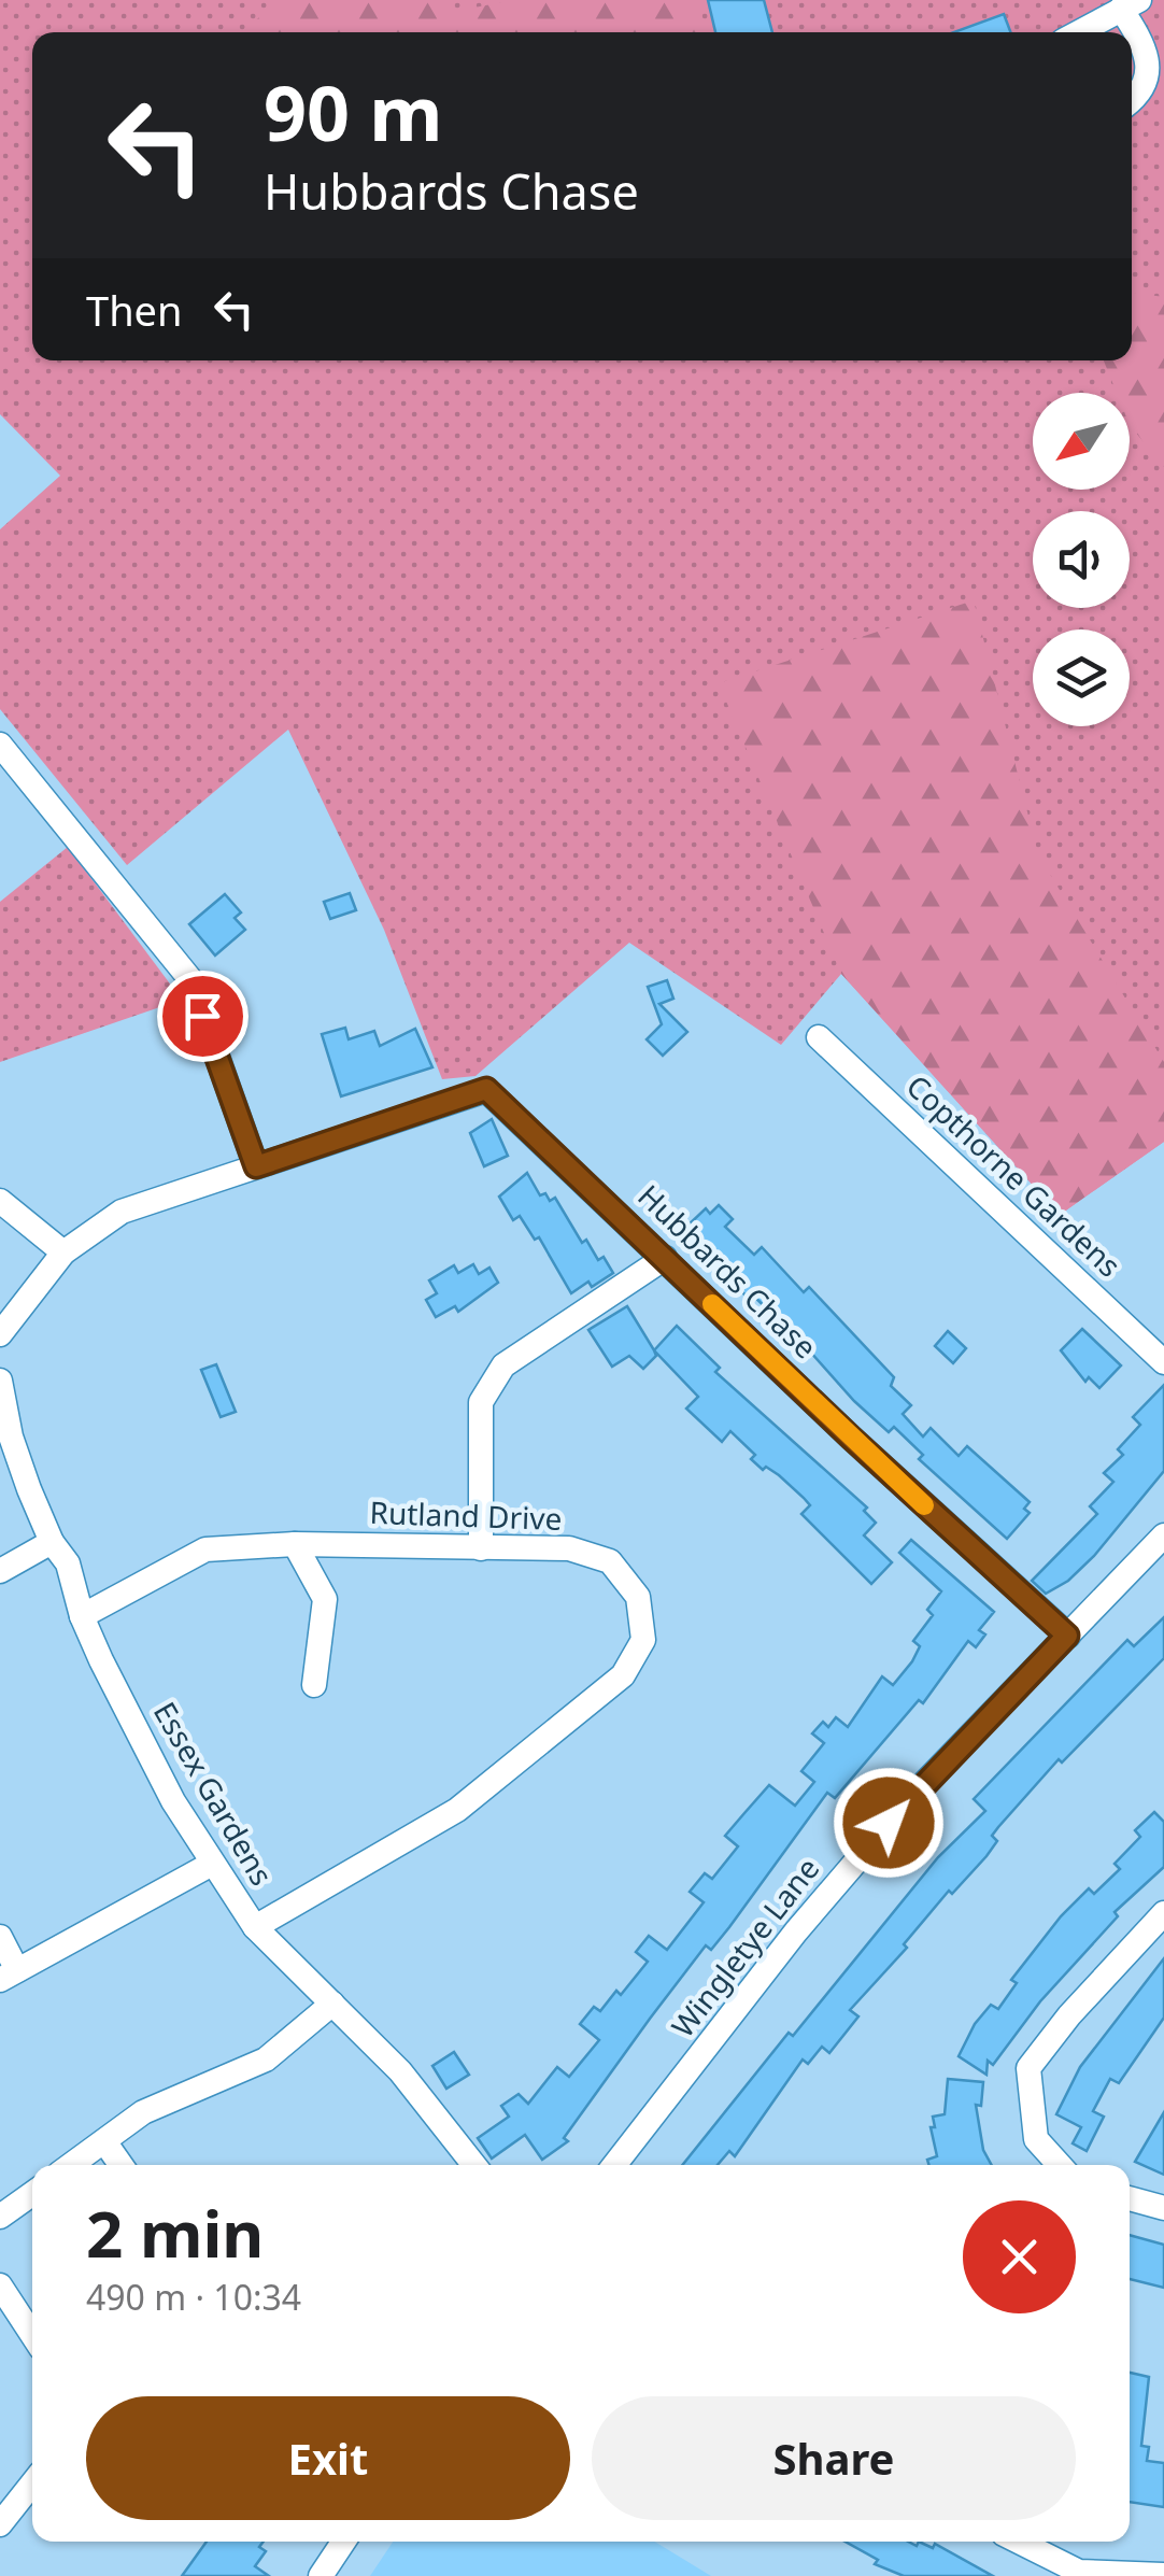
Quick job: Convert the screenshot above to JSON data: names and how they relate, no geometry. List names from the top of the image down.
{
  "streets": {
    "street": [
      "Copthorne Gardens",
      "Hubbards Chase",
      "Rutland Drive",
      "Essex Gardens",
      "Wingletye Lane"
    ]
  },
  "crossings": [
    ["Hubbards Chase", "Wingletye Lane"],
    ["Rutland Drive", "Essex Gardens"]
  ],
  "north": "bottom left",
  "page": {
    "turn": ["90 m", "Hubbards Chase"],
    "then": "Then",
    "heading": ["2 min", "490 m · 10:34"],
    "buttons": ["Exit", "Share"]
  }
}
